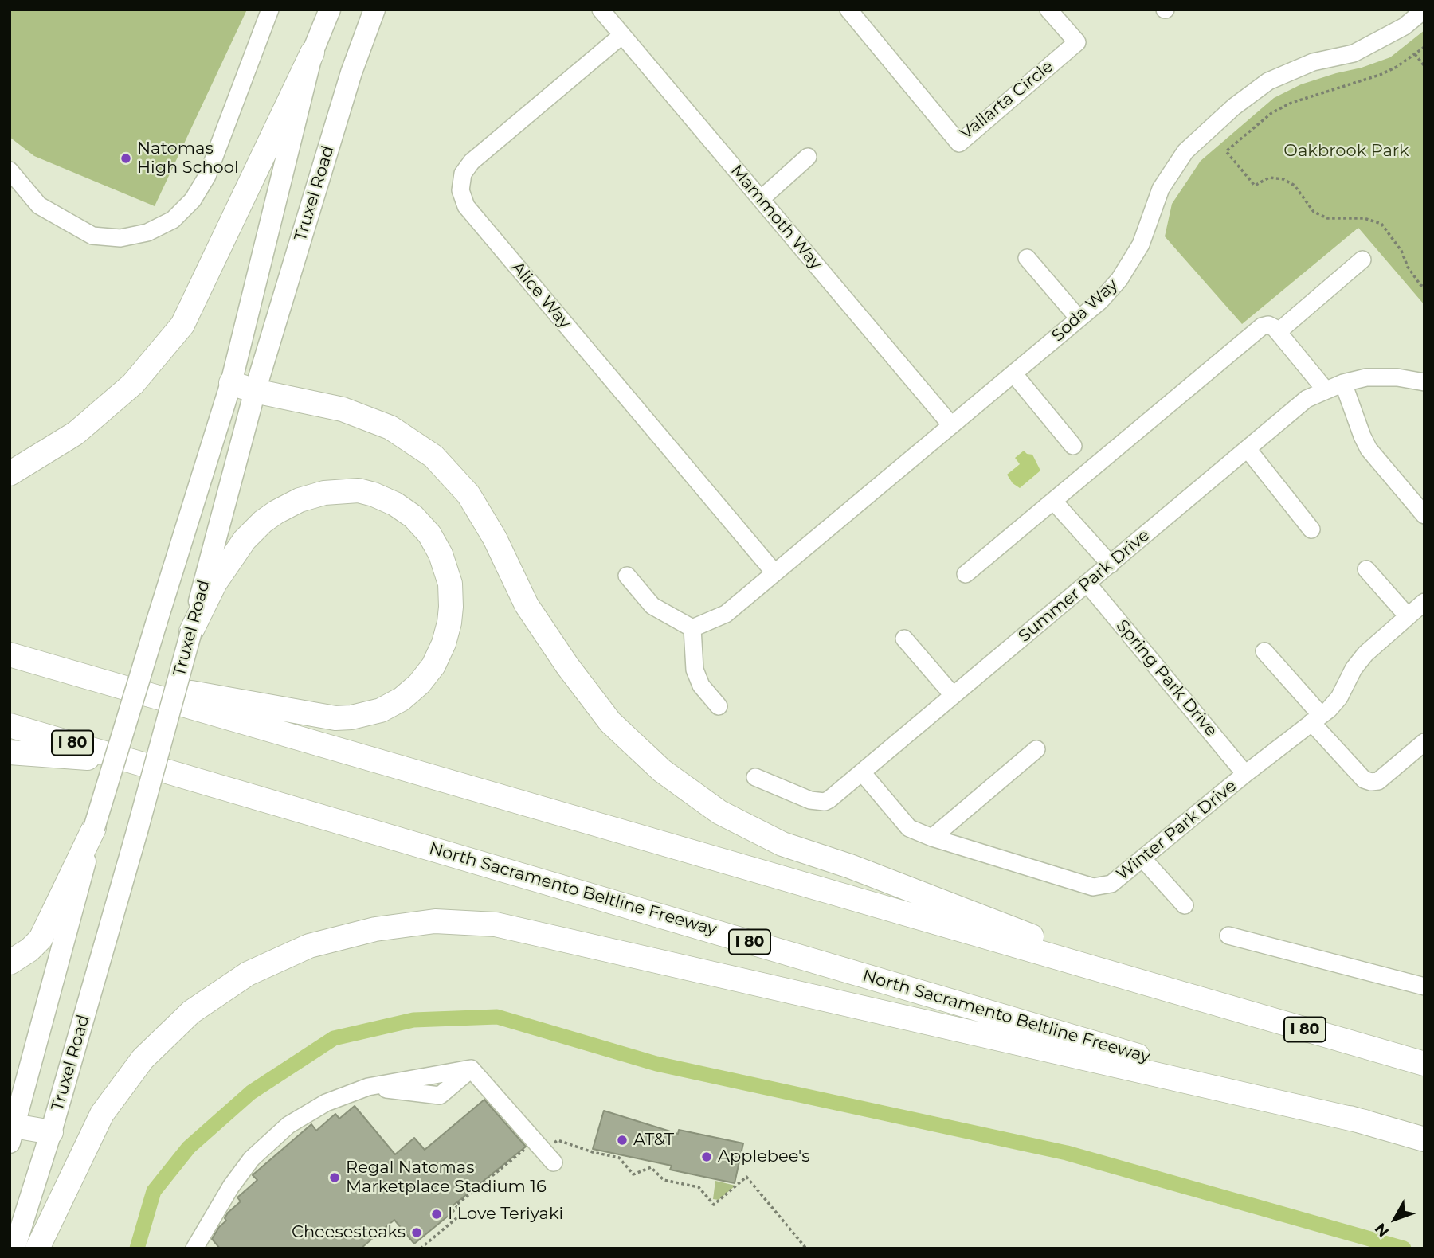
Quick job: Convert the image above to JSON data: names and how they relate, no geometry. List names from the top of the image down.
{
  "streets": {
    "highway": ["I 80", "North Sacramento Beltline Freeway"],
    "main road": ["Truxel Road"],
    "street": [
      "Vallarta Circle",
      "Mammoth Way",
      "Alice Way",
      "Soda Way",
      "Summer Park Drive",
      "Spring Park Drive",
      "Winter Park Drive"
    ]
  },
  "crossings": [
    ["Mammoth Way", "Alice Way"],
    ["Mammoth Way", "Soda Way"],
    ["Alice Way", "Soda Way"],
    ["Summer Park Drive", "Spring Park Drive"],
    ["Summer Park Drive", "Winter Park Drive"],
    ["Spring Park Drive", "Winter Park Drive"]
  ],
  "parks": ["Oakbrook Park"],
  "places": [
    "Natomas High School",
    "AT&T",
    "Applebee's",
    "Regal Natomas Marketplace Stadium 16",
    "I Love Teriyaki",
    "Cheesesteaks"
  ],
  "north": "bottom left"
}
